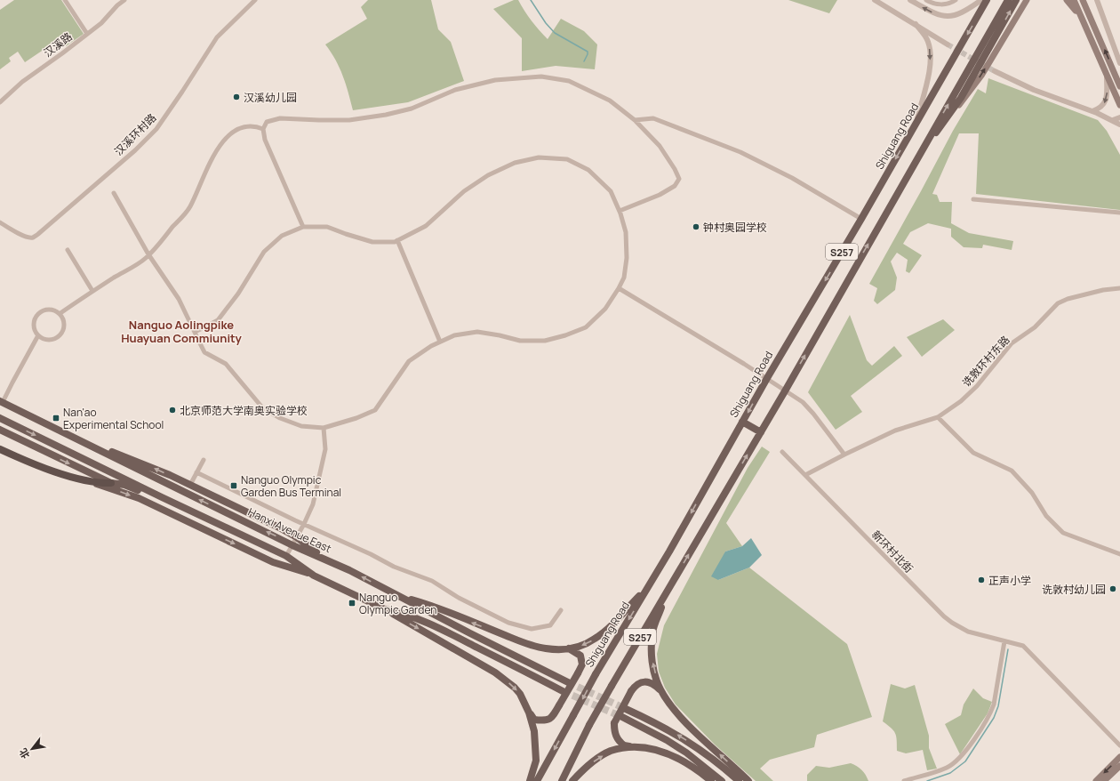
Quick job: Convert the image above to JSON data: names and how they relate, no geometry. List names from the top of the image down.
{
  "streets": {
    "main road": ["Shiguang Road", "S257", "Hanxi Avenue East"],
    "street": [
      "汉溪路",
      "汉溪环村路",
      "诜敦环村东路",
      "新环村北街"
    ]
  },
  "crossings": [
    ["诜敦环村东路", "新环村北街"]
  ],
  "districts": ["Nanguo Aolingpike Huayuan Commiunity"],
  "places": {
    "other": [
      "汉溪幼儿园",
      "钟村奥园学校",
      "北京师范大学南奥实验学校",
      "正声小学",
      "诜敦村幼儿园"
    ],
    "transit": ["Nan'ao Experimental School", "Nanguo Olympic Garden Bus Terminal", "Nanguo Olympic Garden"]
  },
  "north": "bottom left"
}
